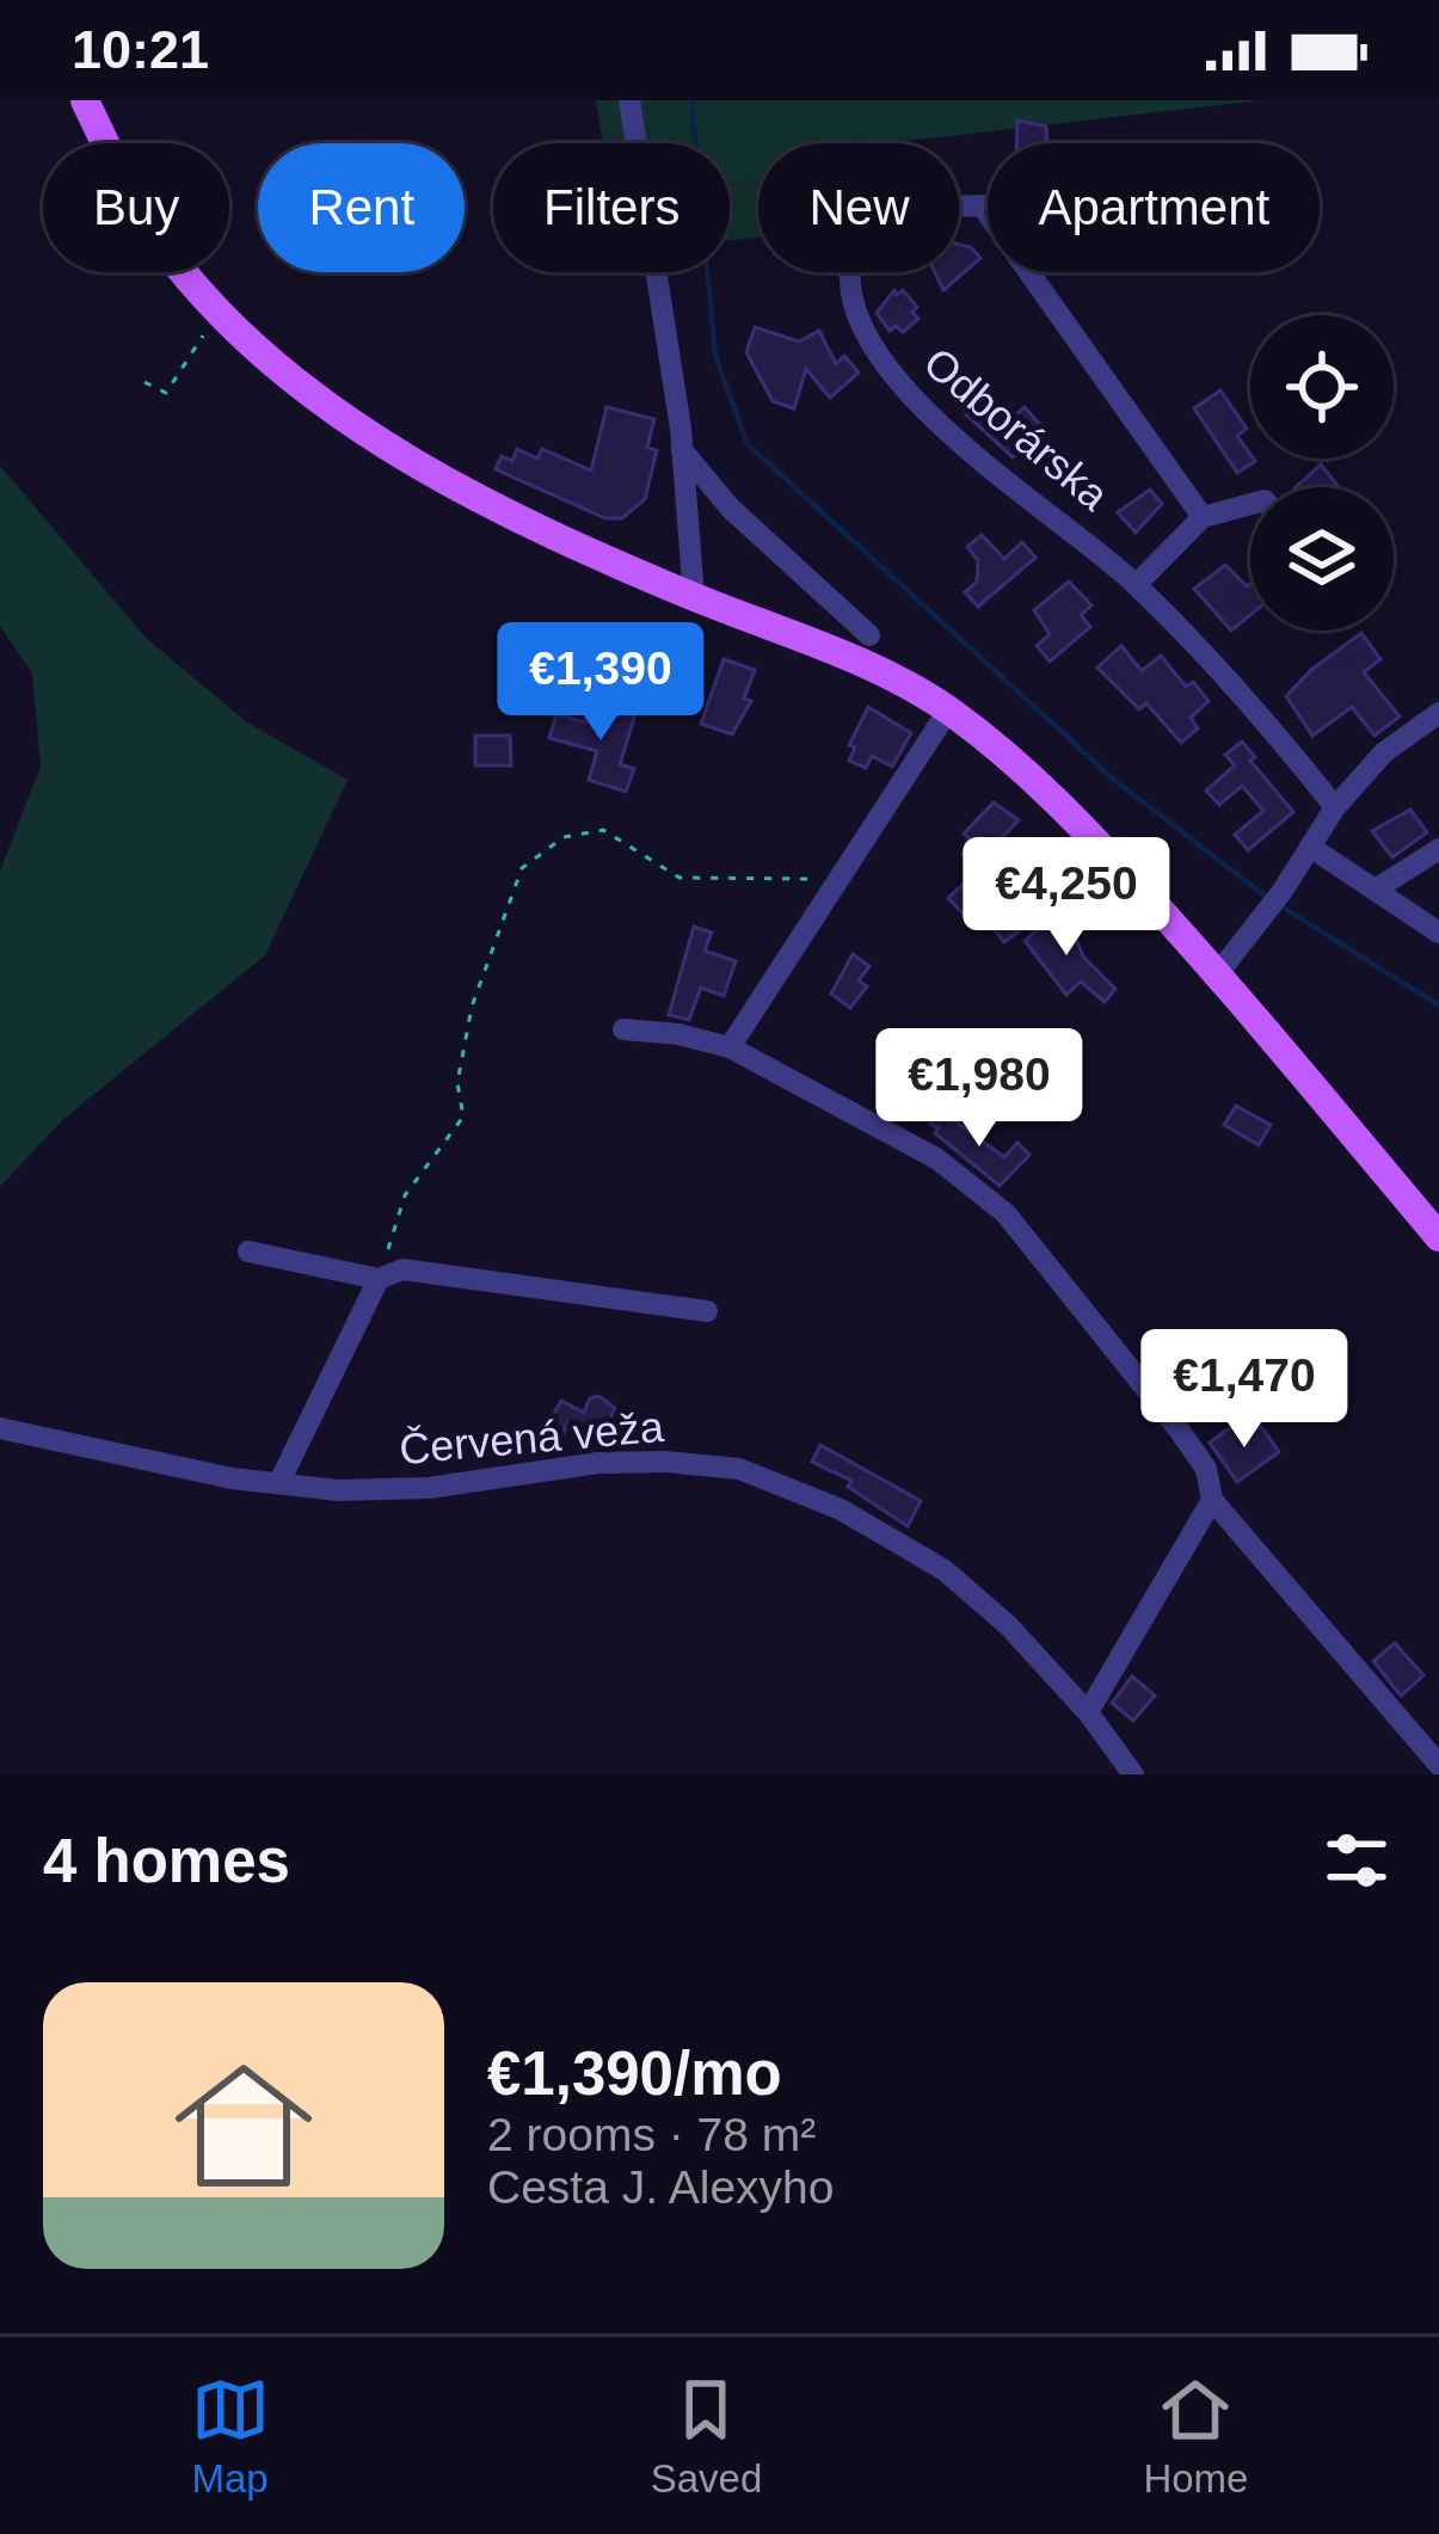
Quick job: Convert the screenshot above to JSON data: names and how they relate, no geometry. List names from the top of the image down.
{
  "streets": {
    "lane": ["Odborárska", "Červená veža"]
  },
  "page": {
    "status": "10:21",
    "chip": [
      "Buy",
      "Rent",
      "Filters",
      "New",
      "Apartment"
    ],
    "price": [
      "€1,390",
      "€4,250",
      "€1,980",
      "€1,470"
    ],
    "heading": "4 homes",
    "list": [
      {
        "name": "€1,390/mo",
        "note": "2 rooms · 78 m² · Cesta J. Alexyho"
      }
    ],
    "tabs": ["Map", "Saved", "Home"]
  }
}
